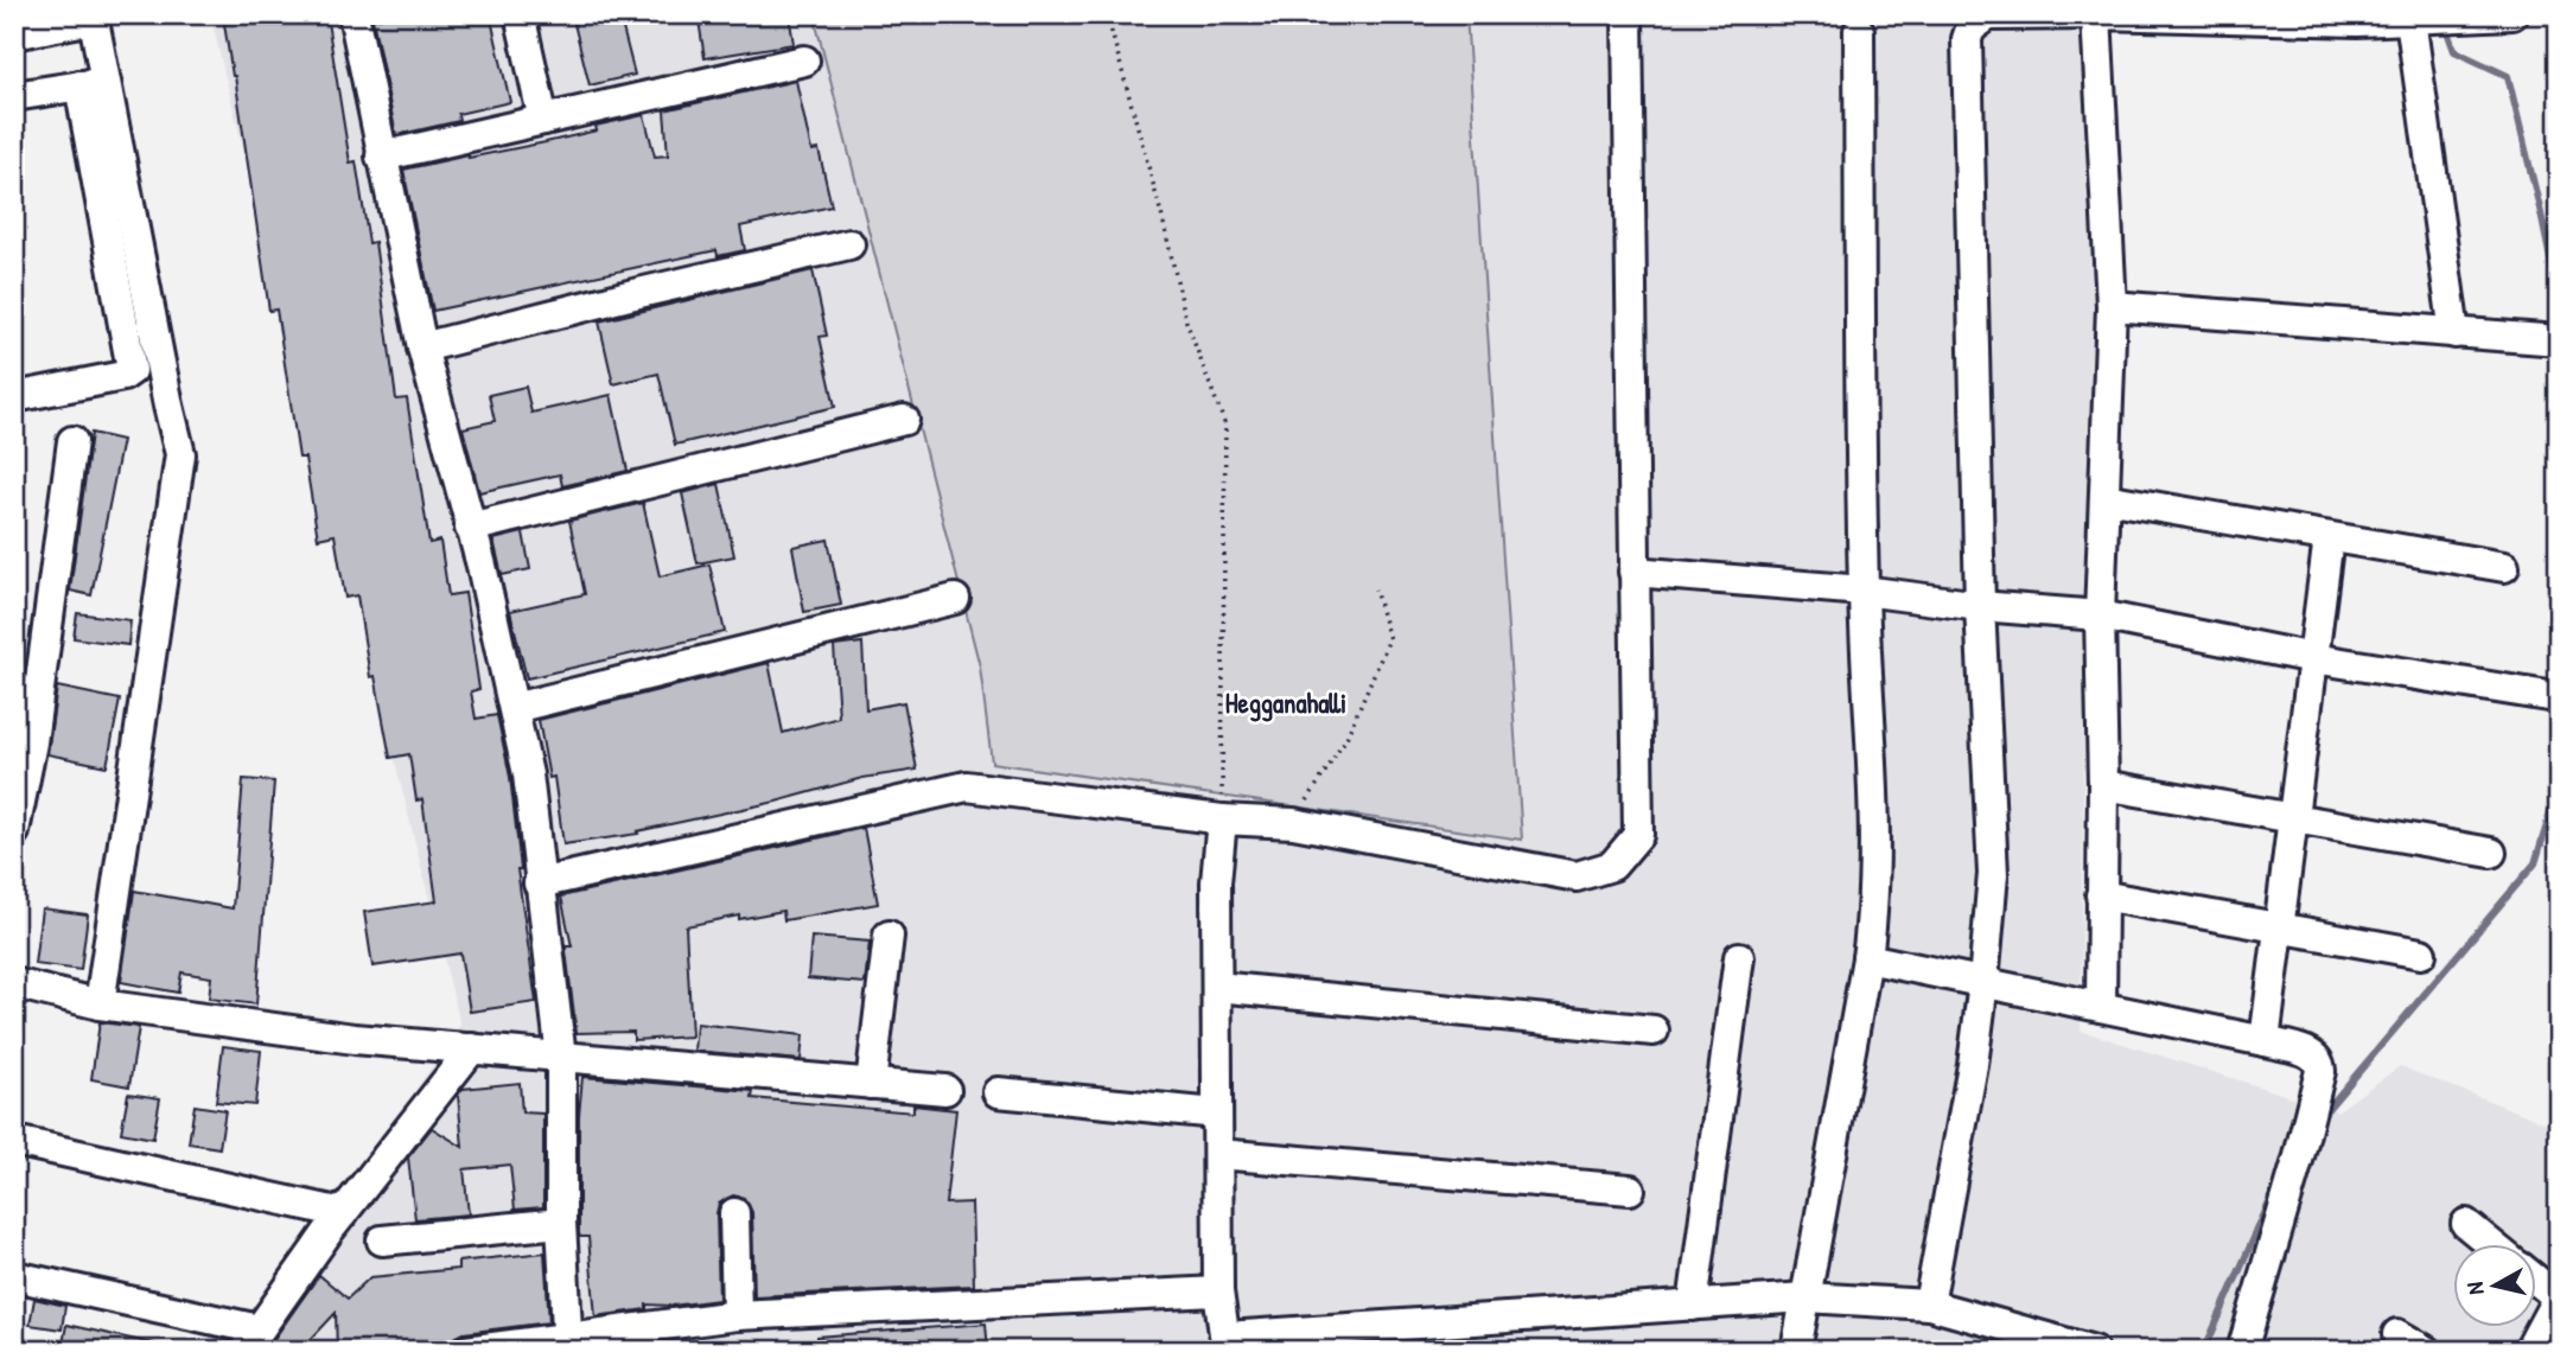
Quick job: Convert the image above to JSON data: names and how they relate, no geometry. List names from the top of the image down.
{
  "districts": ["Hegganahalli"],
  "north": "left"
}
